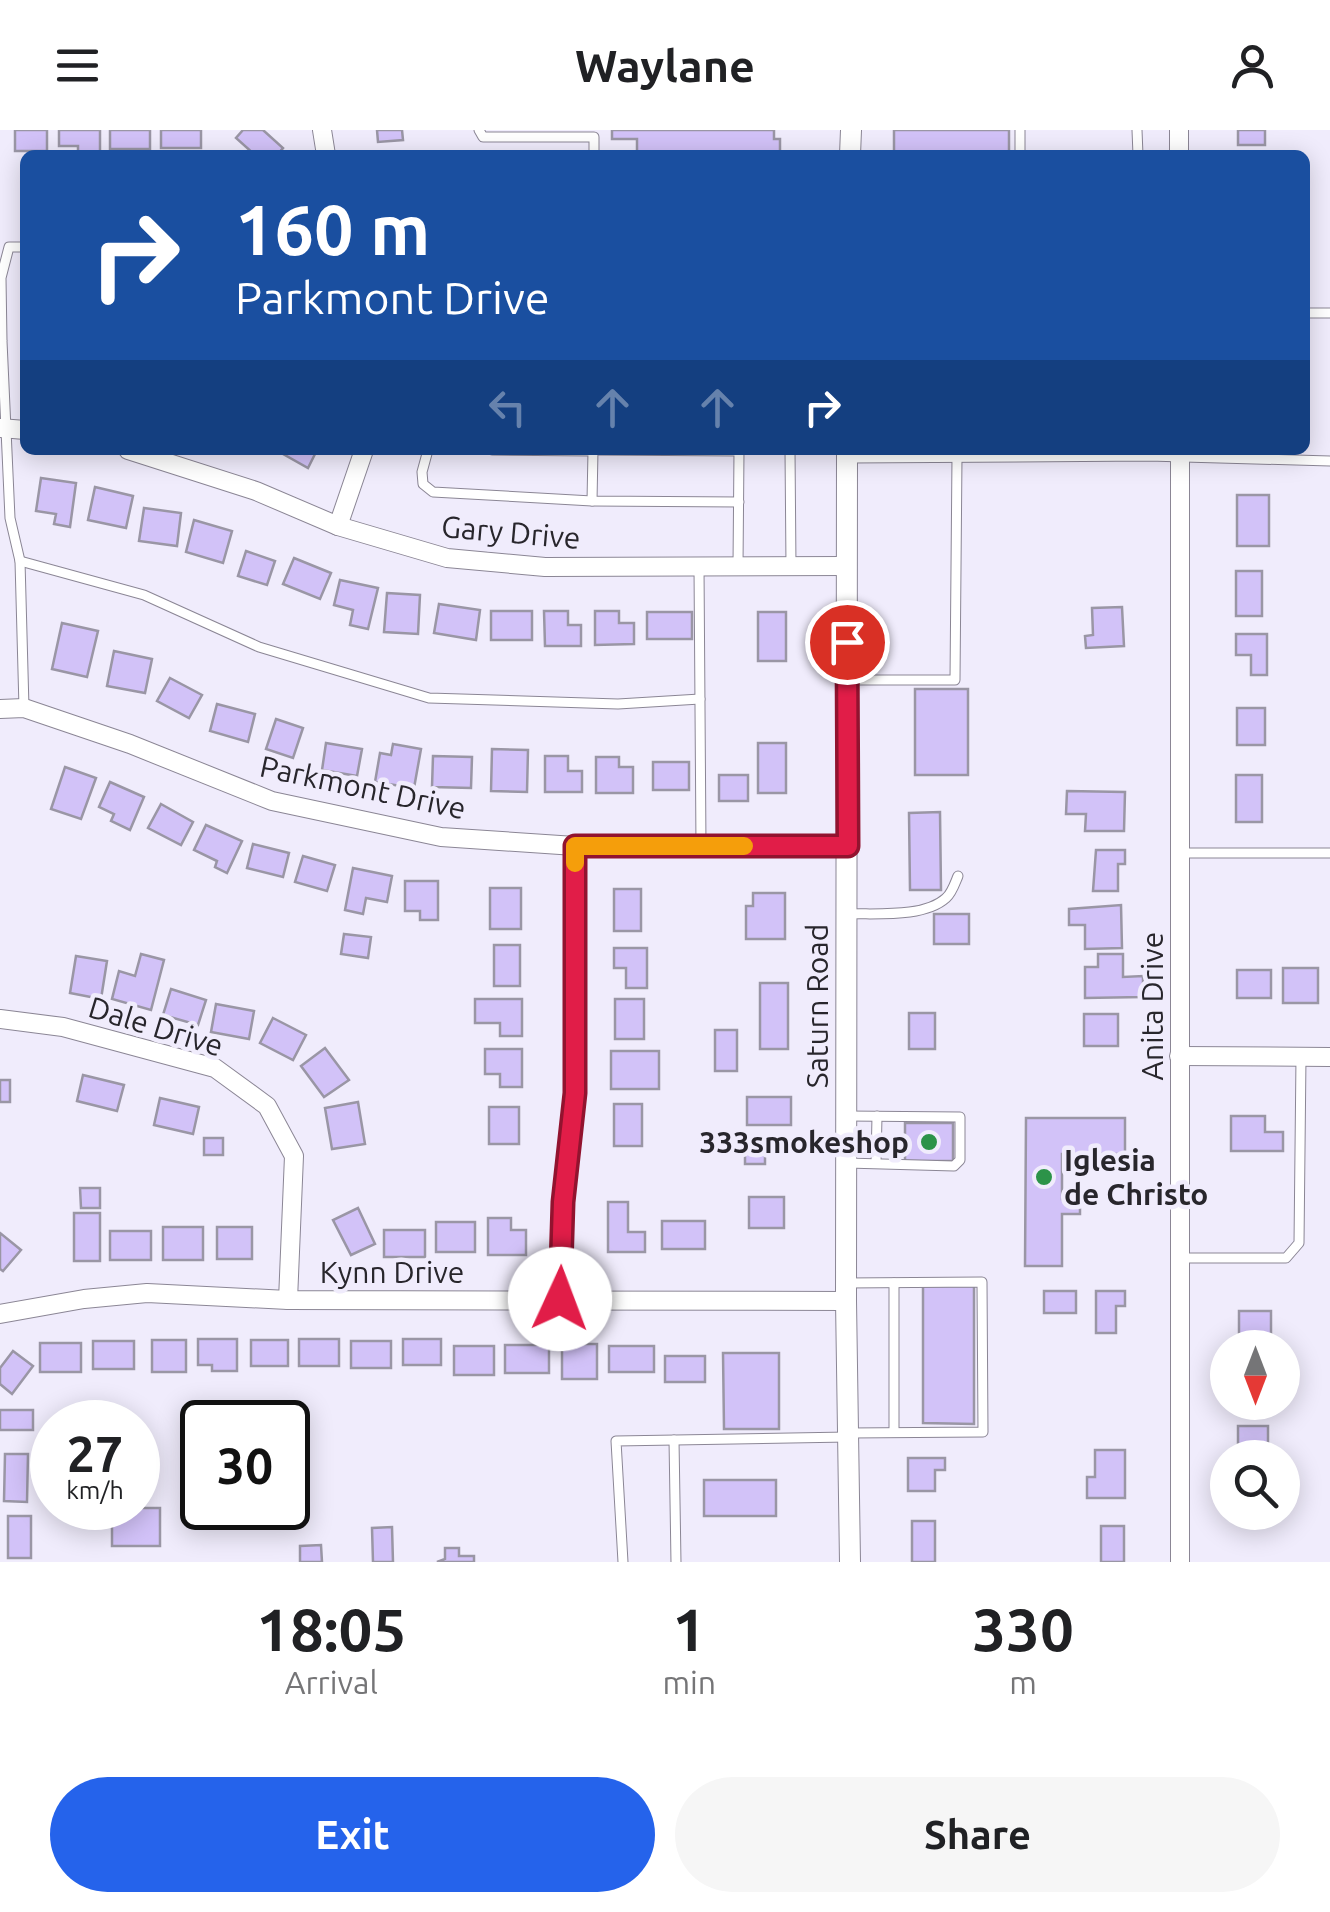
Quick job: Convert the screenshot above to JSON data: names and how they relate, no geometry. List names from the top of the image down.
{
  "streets": {
    "street": [
      "Gary Drive",
      "Parkmont Drive",
      "Saturn Road",
      "Anita Drive",
      "Dale Drive",
      "Kynn Drive"
    ]
  },
  "crossings": [
    ["Gary Drive", "Saturn Road"],
    ["Parkmont Drive", "Saturn Road"],
    ["Saturn Road", "Kynn Drive"],
    ["Dale Drive", "Kynn Drive"]
  ],
  "places": ["333smokeshop", "Iglesia de Christo"],
  "north": "bottom",
  "page": {
    "header": "Waylane",
    "turn": ["160 m", "Parkmont Drive"],
    "speed": "27 km/h",
    "limit": "30",
    "eta": [
      "18:05",
      "Arrival",
      "1",
      "min",
      "330",
      "m"
    ],
    "buttons": ["Exit", "Share"]
  }
}
